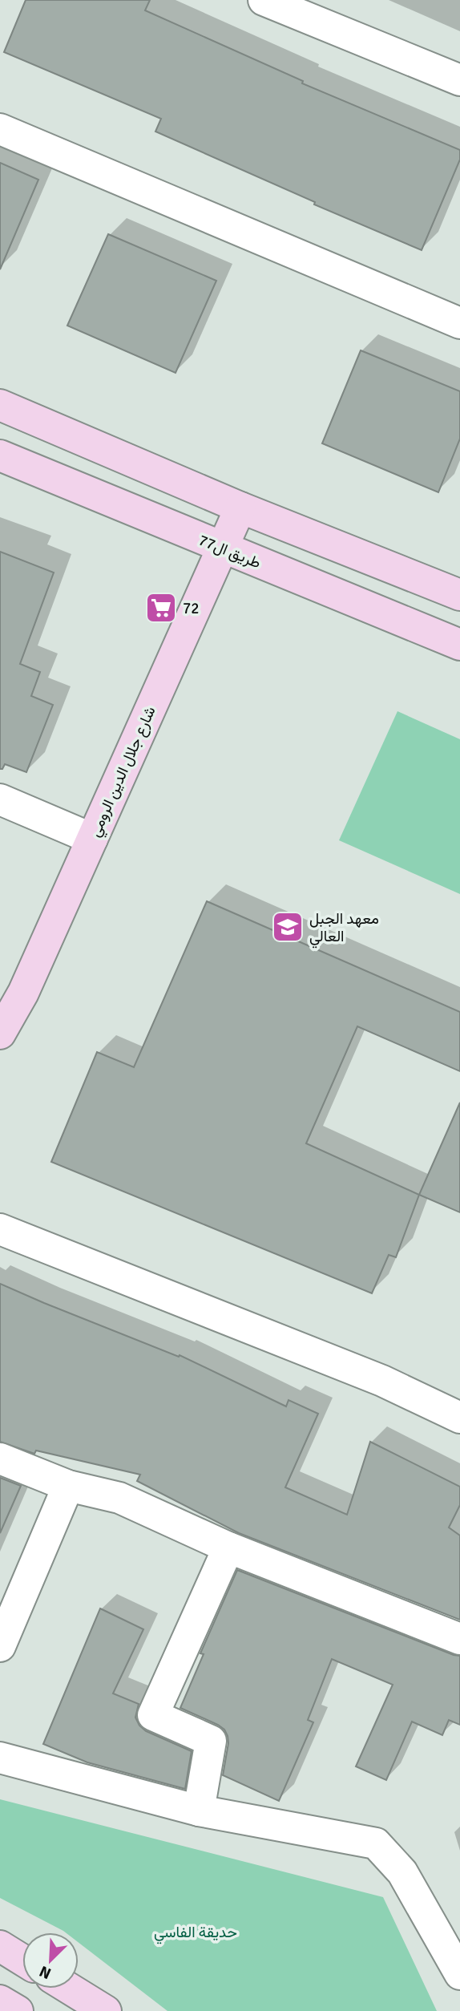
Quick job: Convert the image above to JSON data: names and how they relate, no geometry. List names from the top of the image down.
{
  "streets": {
    "main road": ["طريق ال77", "شارع جلال الدين الرومي"]
  },
  "crossings": [
    ["طريق ال77", "شارع جلال الدين الرومي"]
  ],
  "parks": ["حديقة الفاسي"],
  "places": {
    "supermarket": ["72"],
    "school or university": ["معهد الجبل العالي"]
  },
  "north": "bottom left"
}
